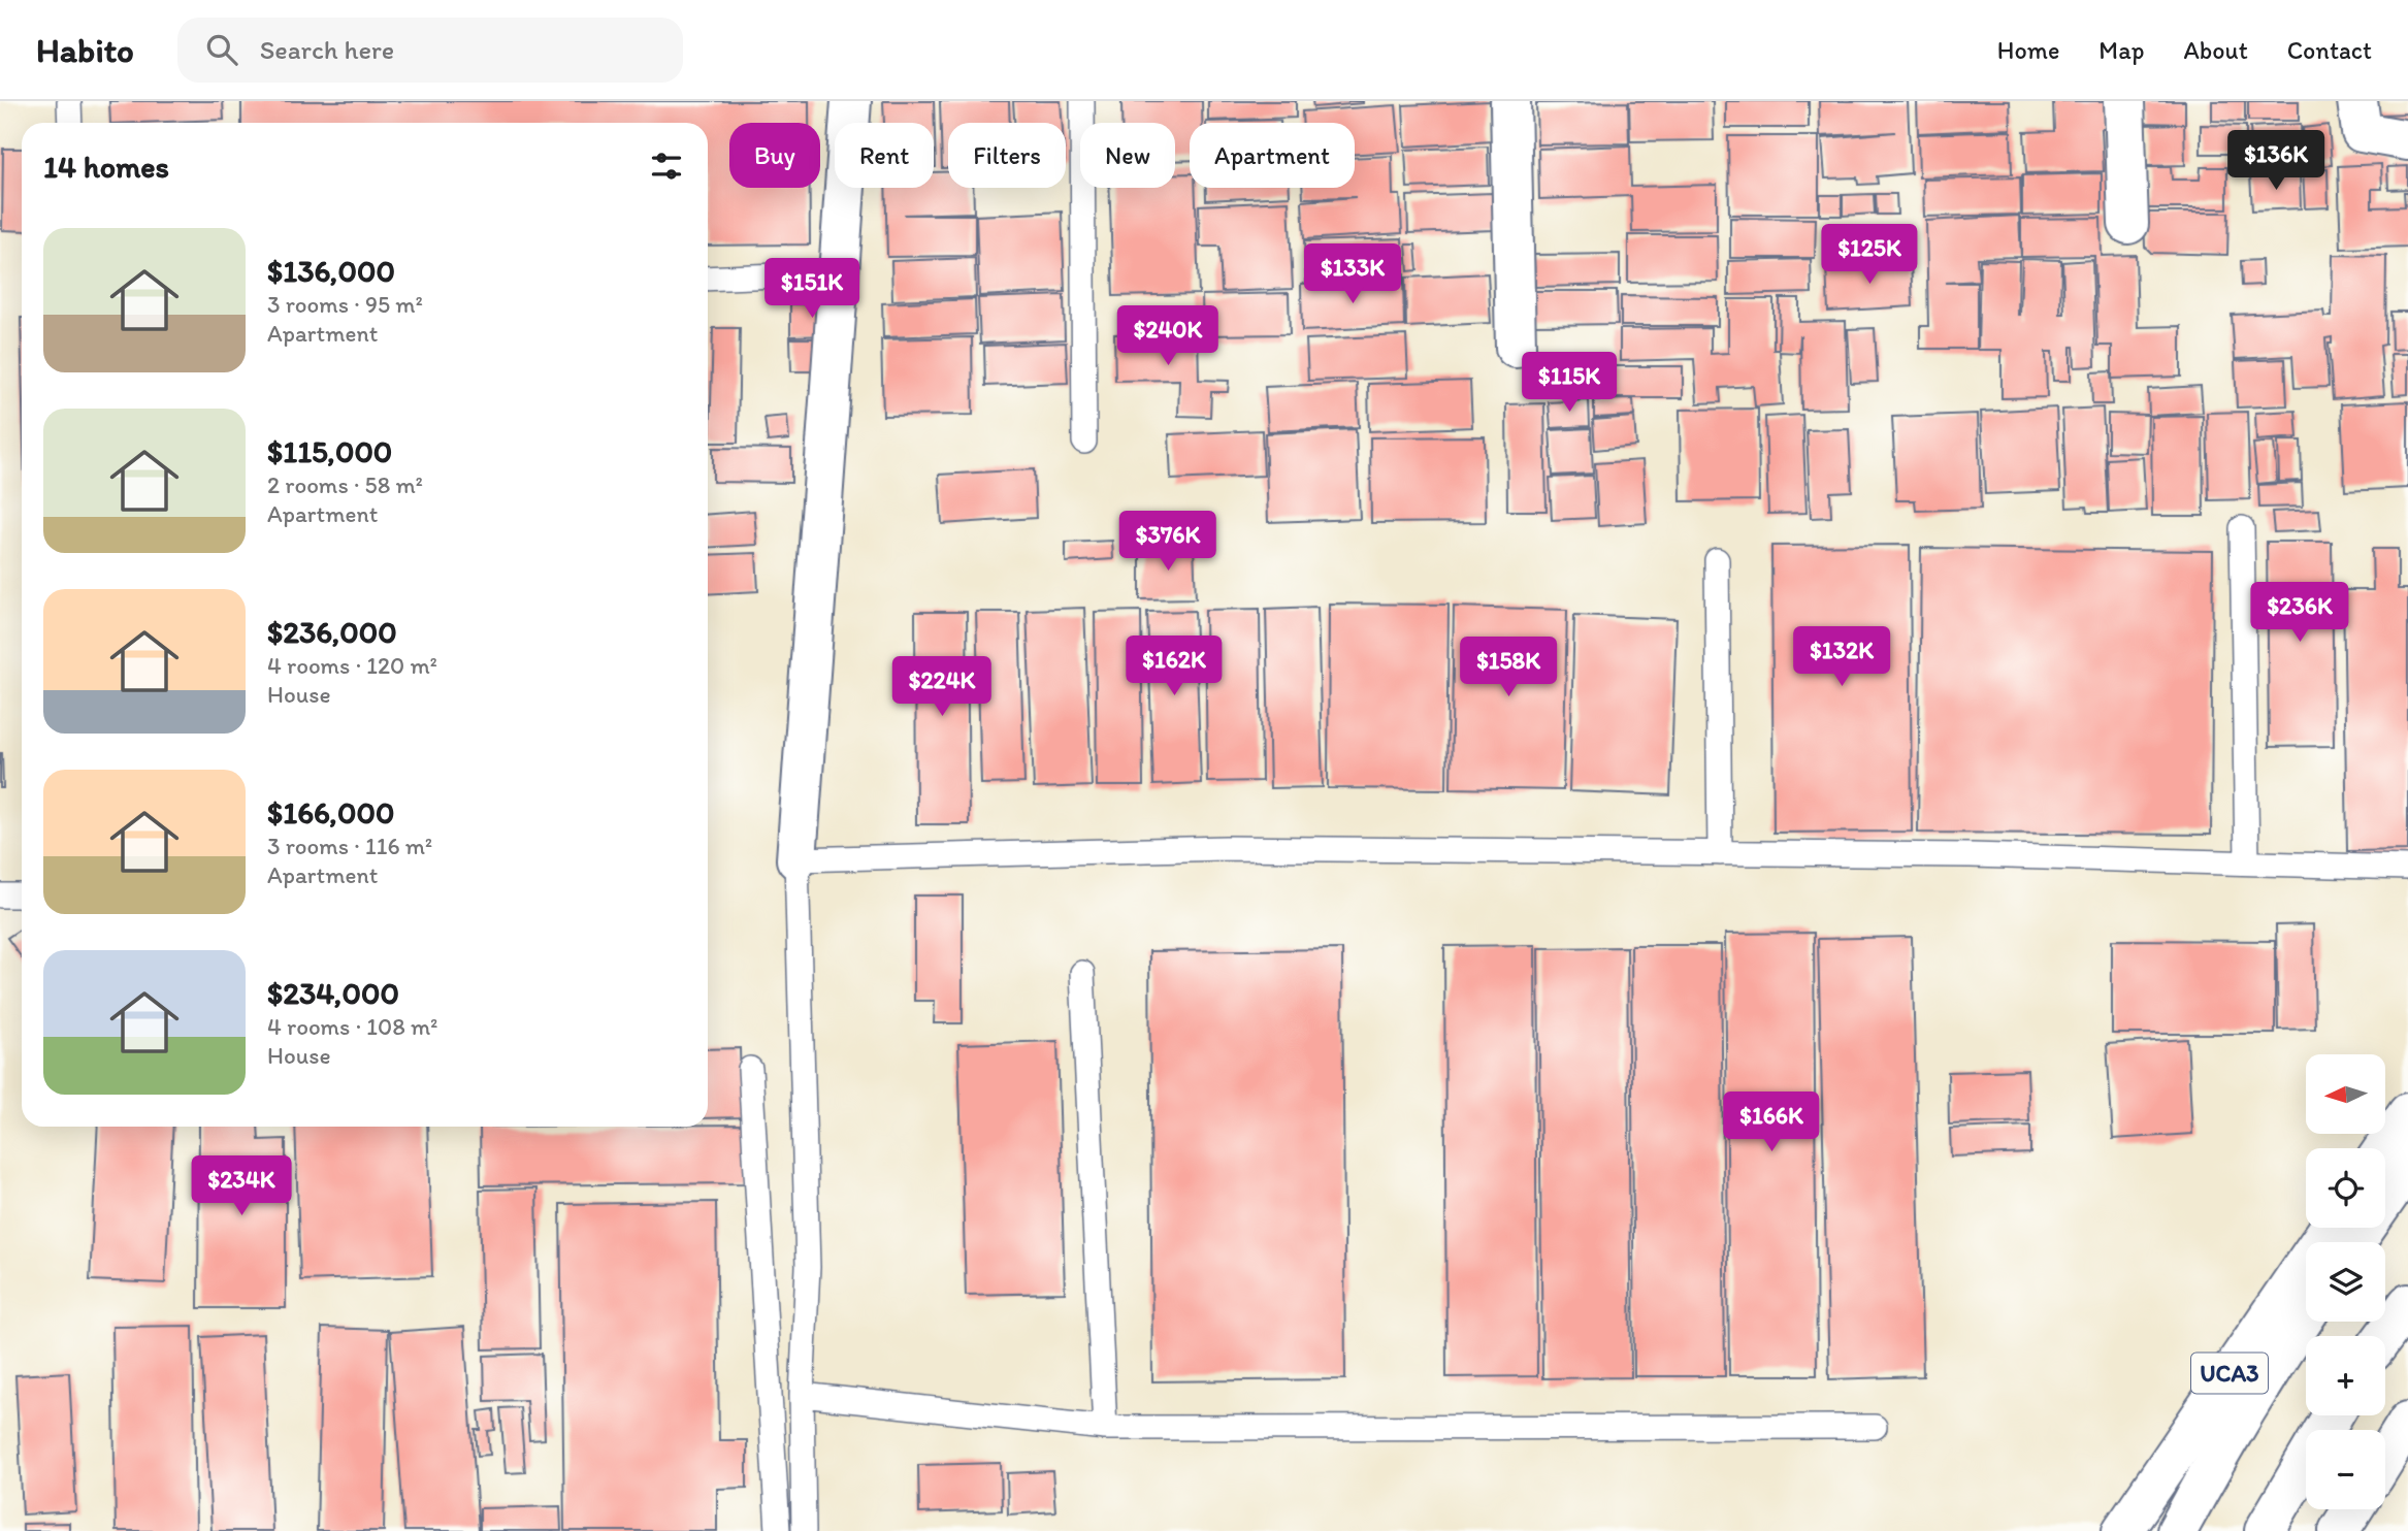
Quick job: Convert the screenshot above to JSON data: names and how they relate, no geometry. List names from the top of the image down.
{
  "streets": {
    "street": ["UCA3"]
  },
  "north": "left",
  "page": {
    "header": "Habito",
    "search": "Search here",
    "nav": [
      "Home",
      "Map",
      "About",
      "Contact"
    ],
    "chip": [
      "Buy",
      "Rent",
      "Filters",
      "New",
      "Apartment"
    ],
    "heading": "14 homes",
    "price": [
      "$136K",
      "$125K",
      "$133K",
      "$151K",
      "$240K",
      "$115K",
      "$376K",
      "$236K",
      "$132K",
      "$162K",
      "$158K",
      "$224K",
      "$166K",
      "$234K"
    ],
    "list": [
      {
        "name": "$136,000",
        "note": "3 rooms · 95 m² · Apartment"
      },
      {
        "name": "$115,000",
        "note": "2 rooms · 58 m² · Apartment"
      },
      {
        "name": "$236,000",
        "note": "4 rooms · 120 m² · House"
      },
      {
        "name": "$166,000",
        "note": "3 rooms · 116 m² · Apartment"
      },
      {
        "name": "$234,000",
        "note": "4 rooms · 108 m² · House"
      }
    ],
    "map_buttons": ["+", "−"]
  }
}
